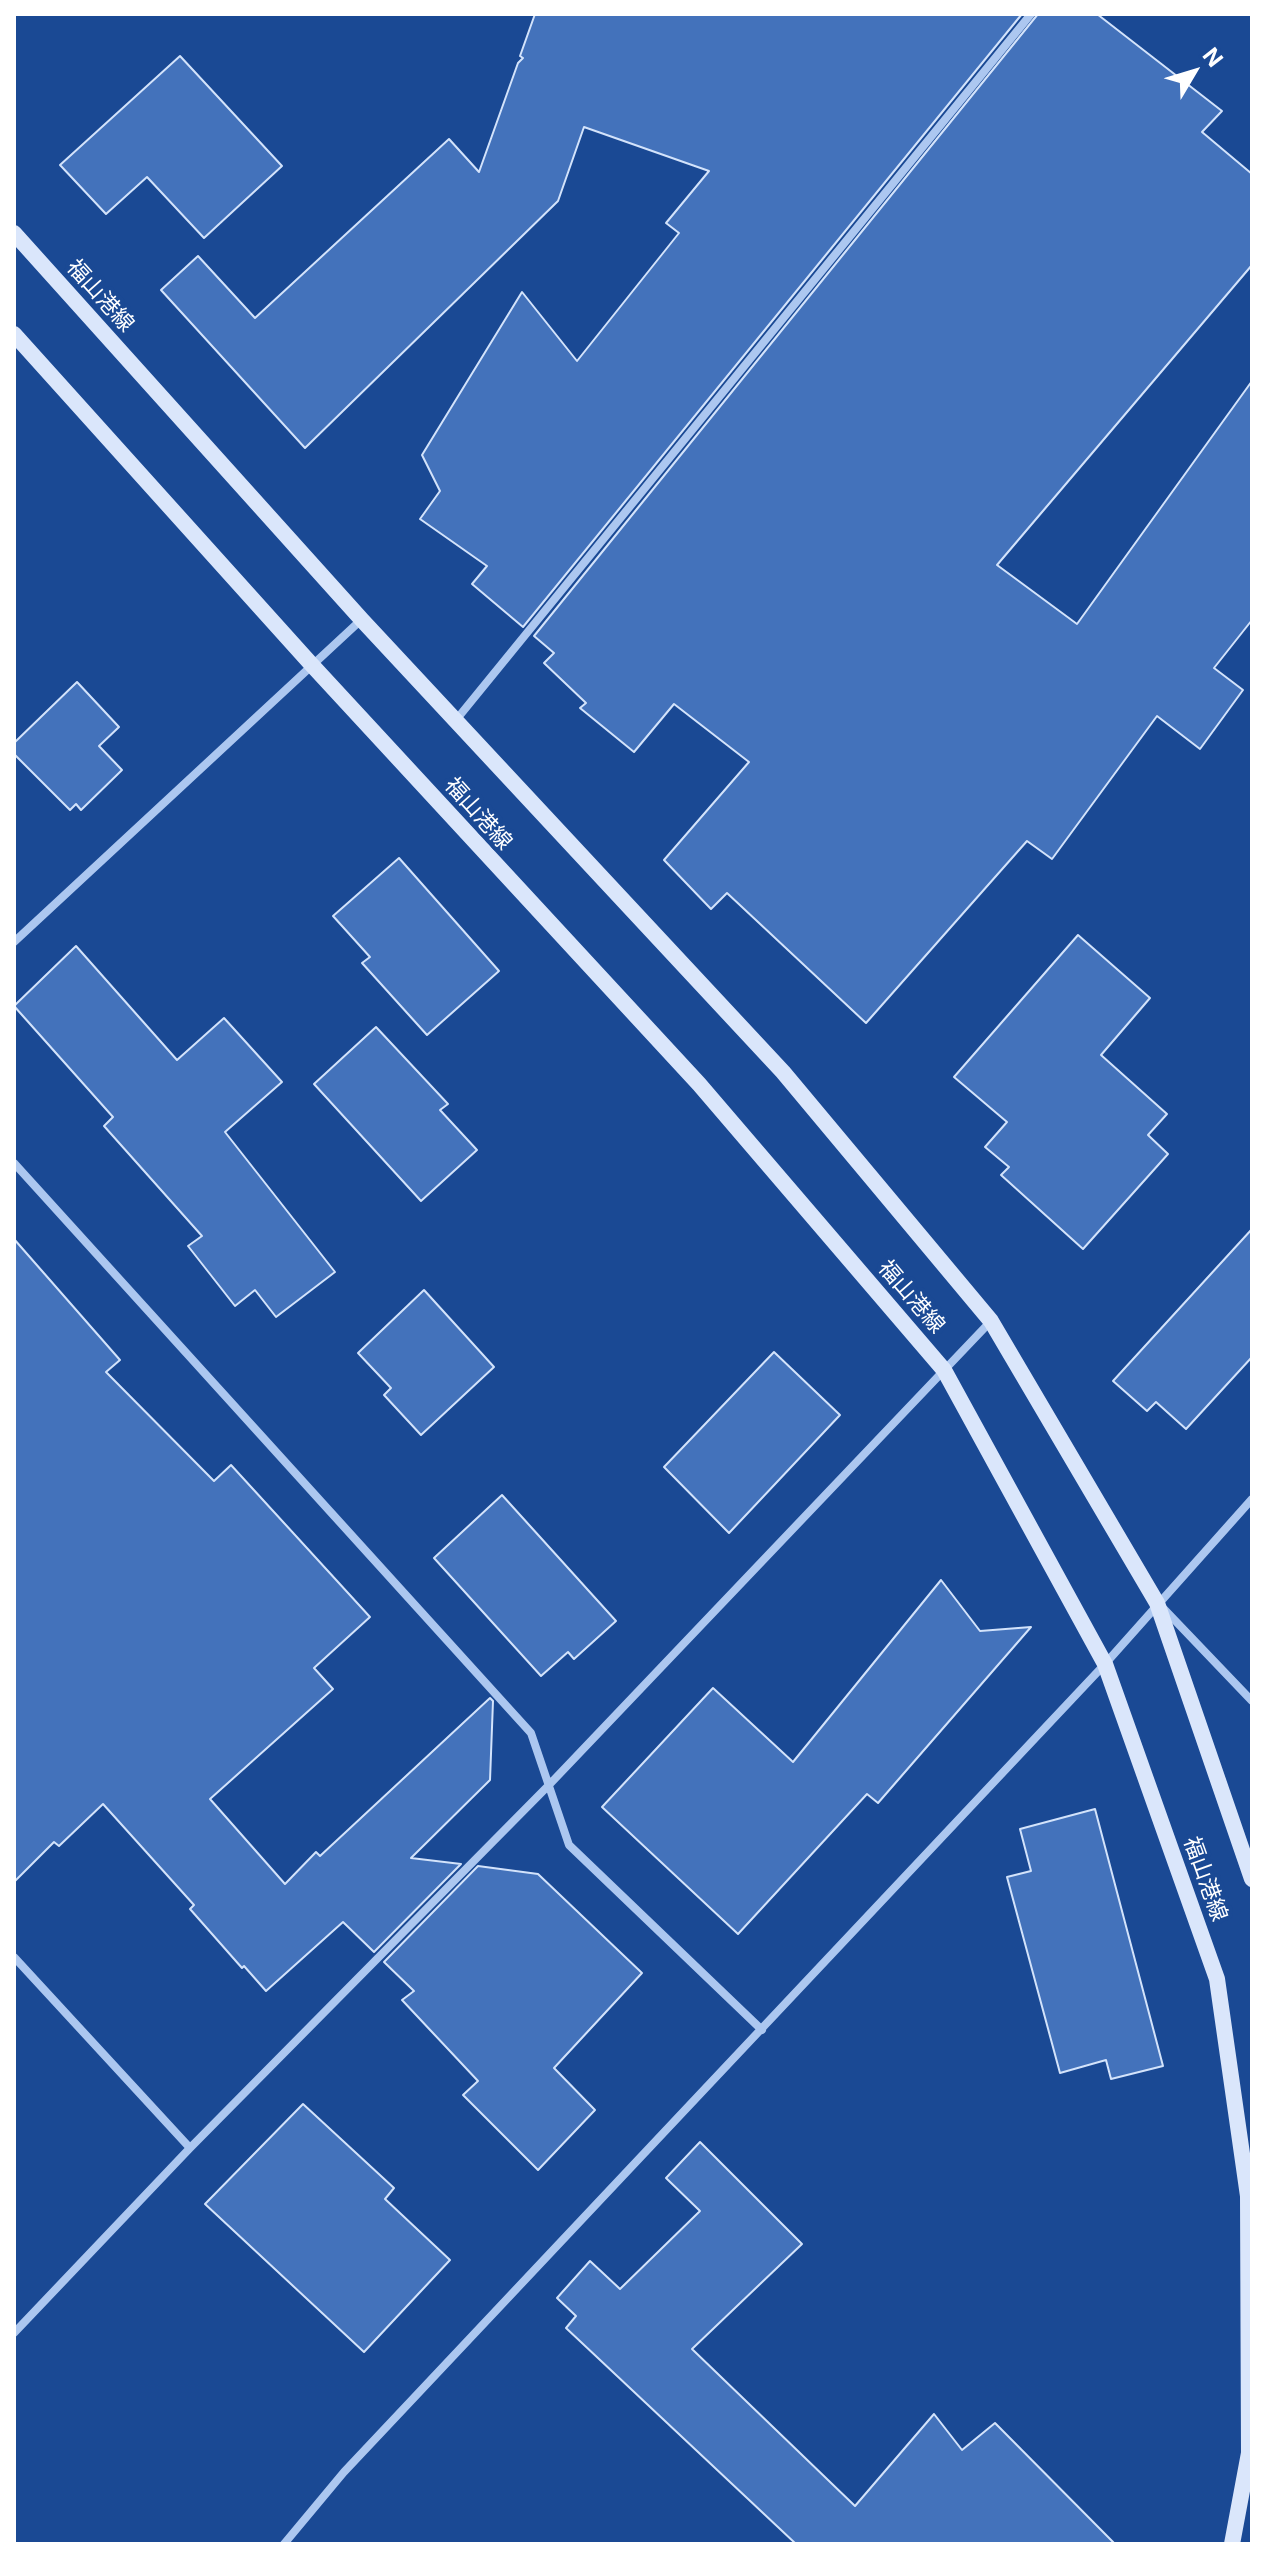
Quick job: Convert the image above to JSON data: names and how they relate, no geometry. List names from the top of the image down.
{
  "streets": {
    "main road": ["福山港線"]
  },
  "north": "top right"
}
